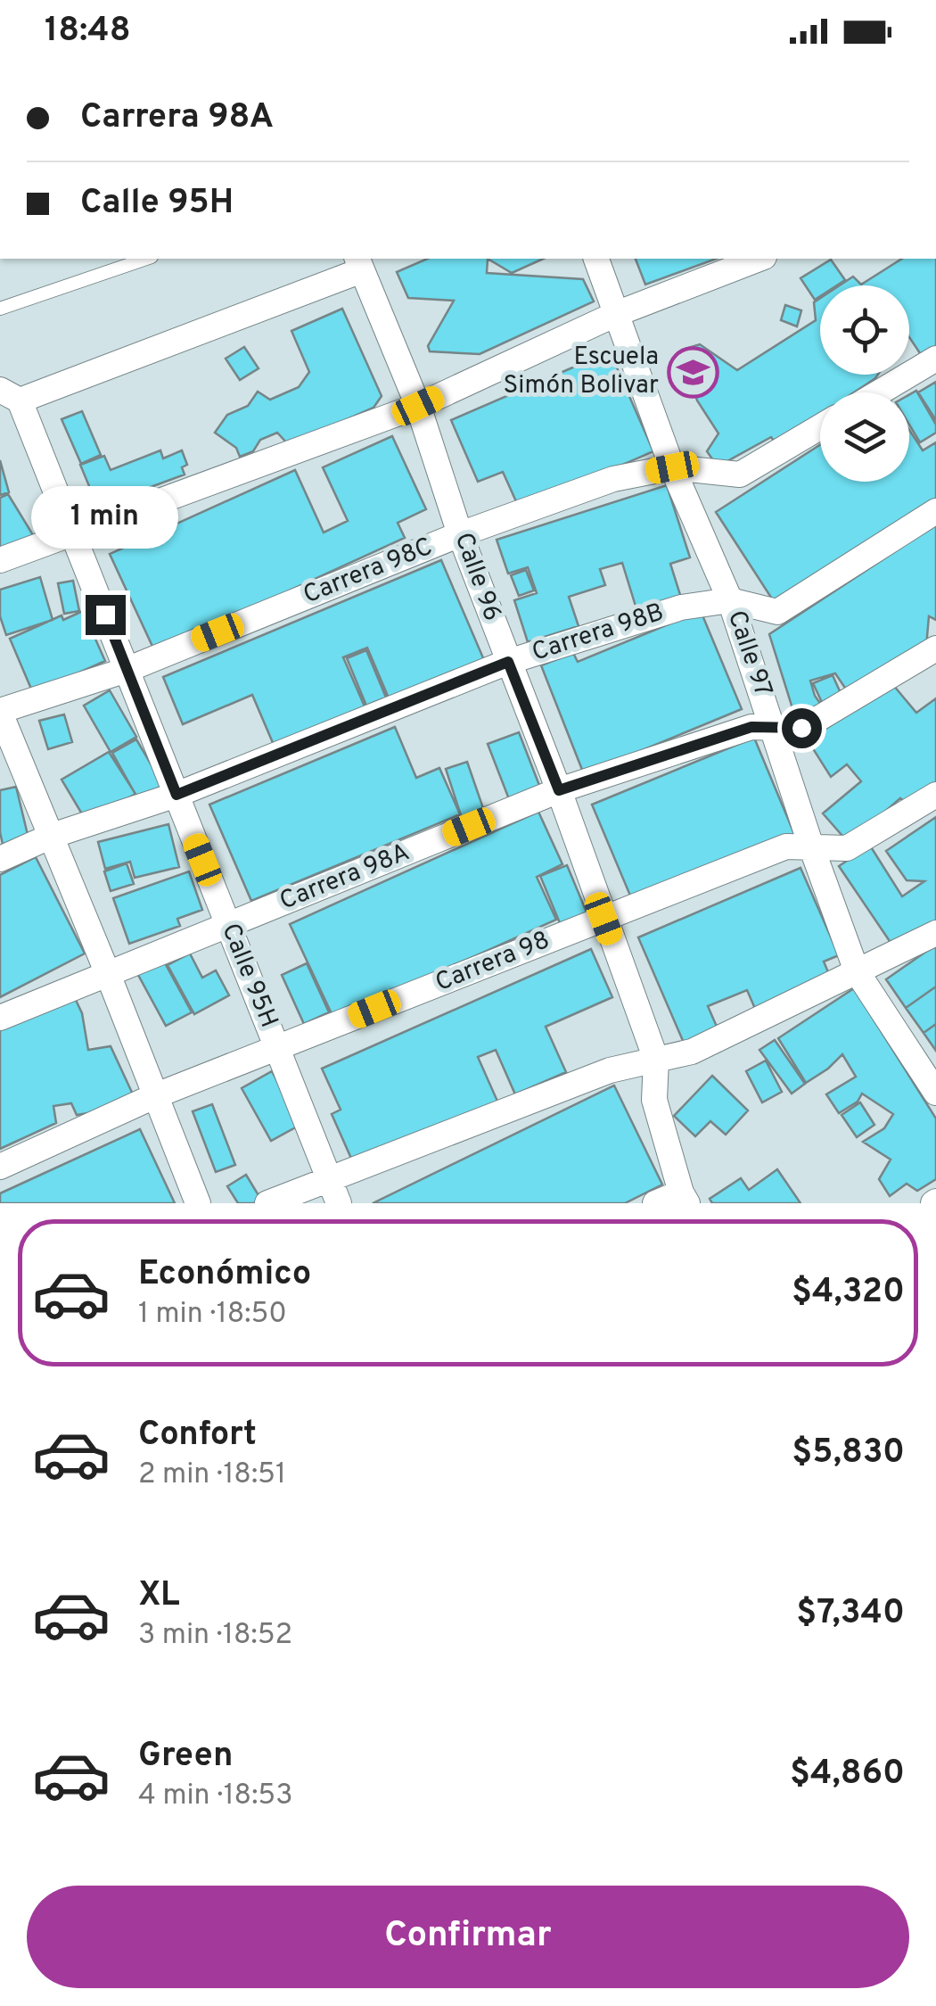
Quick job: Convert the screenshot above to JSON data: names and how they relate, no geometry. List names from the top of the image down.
{
  "streets": {
    "street": [
      "Carrera 98C",
      "Calle 96",
      "Carrera 98B",
      "Calle 97",
      "Carrera 98A",
      "Carrera 98",
      "Calle 95H"
    ]
  },
  "crossings": [
    ["Carrera 98C", "Calle 96"],
    ["Carrera 98C", "Calle 97"],
    ["Carrera 98C", "Calle 95H"],
    ["Calle 96", "Carrera 98B"],
    ["Calle 96", "Carrera 98A"],
    ["Calle 96", "Carrera 98"],
    ["Carrera 98B", "Calle 97"],
    ["Carrera 98B", "Calle 95H"],
    ["Calle 97", "Carrera 98A"],
    ["Calle 97", "Carrera 98"],
    ["Carrera 98A", "Calle 95H"],
    ["Carrera 98", "Calle 95H"]
  ],
  "places": {
    "school or university": ["Escuela Simón Bolivar"]
  },
  "page": {
    "status": "18:48",
    "banner": ["Carrera 98A", "Calle 95H"],
    "bubble": "1 min",
    "list": [
      {
        "name": "Económico",
        "note": "1 min · 18:50",
        "value": "$4,320"
      },
      {
        "name": "Confort",
        "note": "2 min · 18:51",
        "value": "$5,830"
      },
      {
        "name": "XL",
        "note": "3 min · 18:52",
        "value": "$7,340"
      },
      {
        "name": "Green",
        "note": "4 min · 18:53",
        "value": "$4,860"
      }
    ],
    "buttons": "Confirmar"
  }
}
